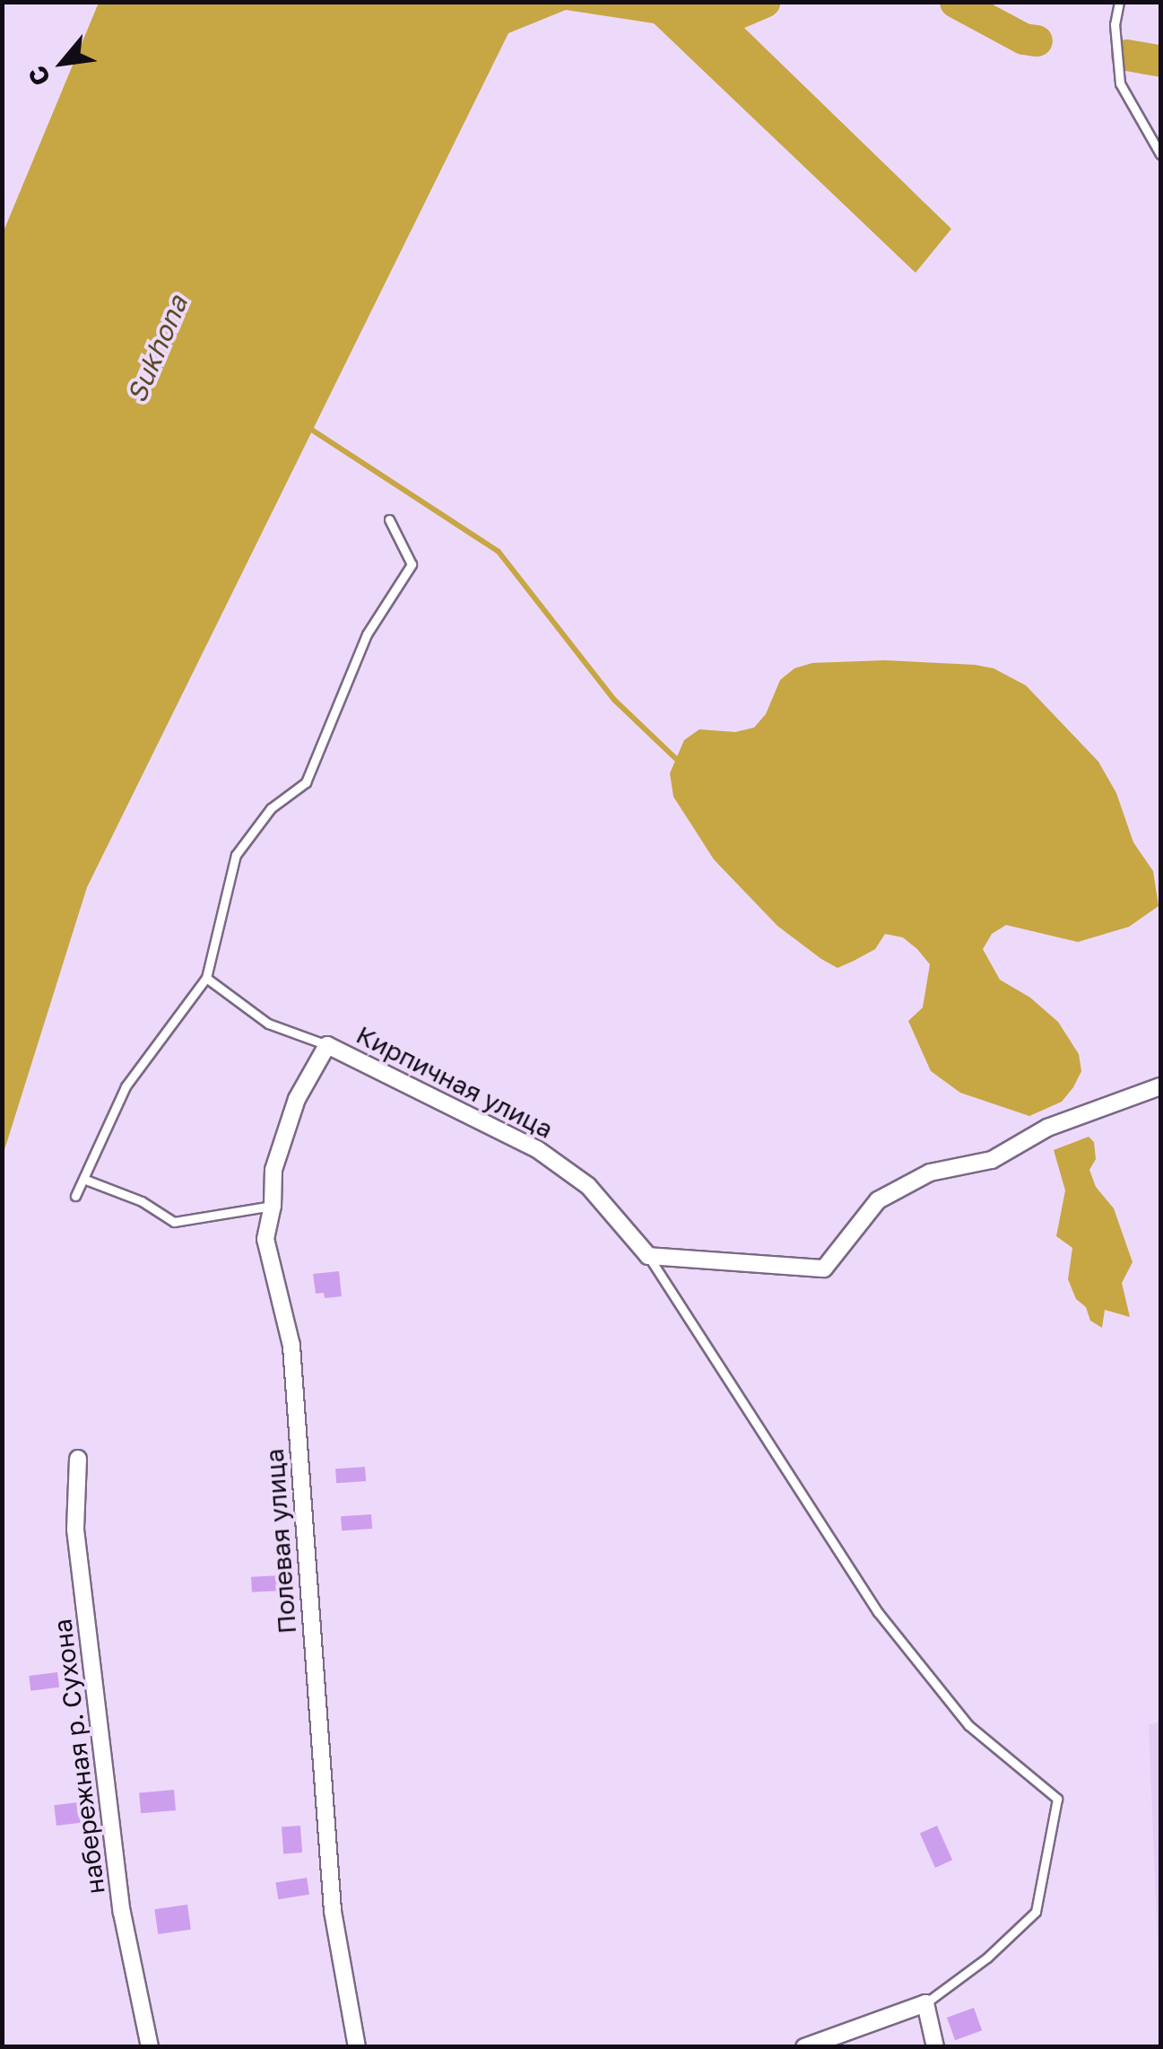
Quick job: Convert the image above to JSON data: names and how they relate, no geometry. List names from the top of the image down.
{
  "streets": {
    "street": ["Кирпичная улица", "Полевая улица", "набережная р. Сухона"]
  },
  "crossings": [
    ["Кирпичная улица", "Полевая улица"]
  ],
  "water": ["Sukhona"],
  "north": "bottom left"
}
